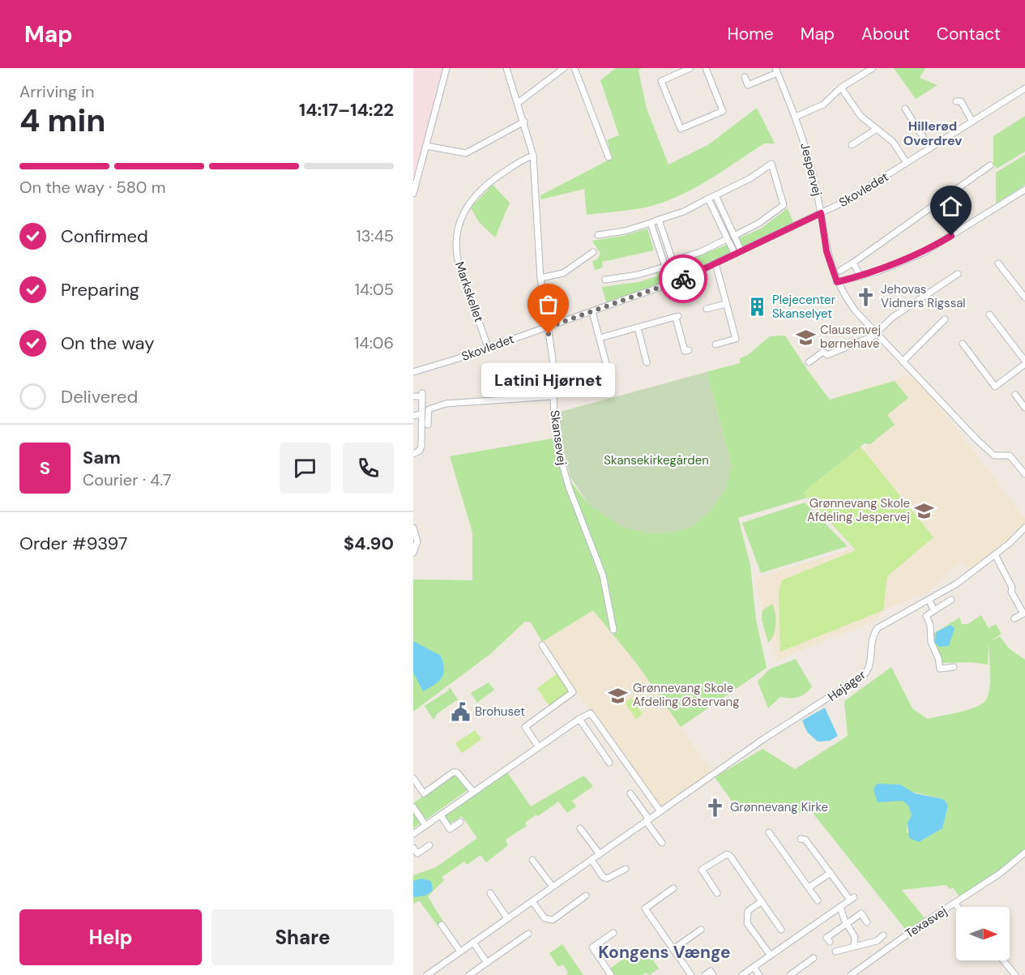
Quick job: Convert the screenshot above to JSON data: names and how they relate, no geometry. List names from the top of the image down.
{
  "streets": {
    "street": [
      "Jespervej",
      "Skovledet",
      "Markskellet",
      "Skansevej",
      "Højager",
      "Texasvej"
    ]
  },
  "crossings": [
    ["Jespervej", "Skovledet"],
    ["Skovledet", "Markskellet"],
    ["Skovledet", "Skansevej"],
    ["Markskellet", "Skansevej"]
  ],
  "districts": ["Hillerød Overdrev", "Kongens Vænge"],
  "parks": ["Skansekirkegården"],
  "places": {
    "church": ["Jehovas Vidners Rigssal", "Grønnevang Kirke"],
    "building": ["Plejecenter Skanselyet"],
    "other": ["Latini Hjørnet"],
    "school or university": ["Clausenvej børnehave", "Grønnevang Skole Afdeling Jespervej", "Grønnevang Skole Afdeling Østervang"],
    "public building": ["Brohuset"]
  },
  "north": "right",
  "page": {
    "header": "Map",
    "nav": [
      "Home",
      "Map",
      "About",
      "Contact"
    ],
    "heading": ["4 min", "Arriving in", "14:17–14:22"],
    "panel": [
      "Sam",
      "Courier · 4.7",
      "Order #9397",
      "$4.90"
    ],
    "bar": "On the way · 580 m",
    "list": [
      ["Confirmed", "13:45"],
      ["Preparing", "14:05"],
      ["On the way", "14:06"],
      "Delivered"
    ],
    "bubble": "Latini Hjørnet",
    "round": "S",
    "buttons": ["Help", "Share"]
  }
}
